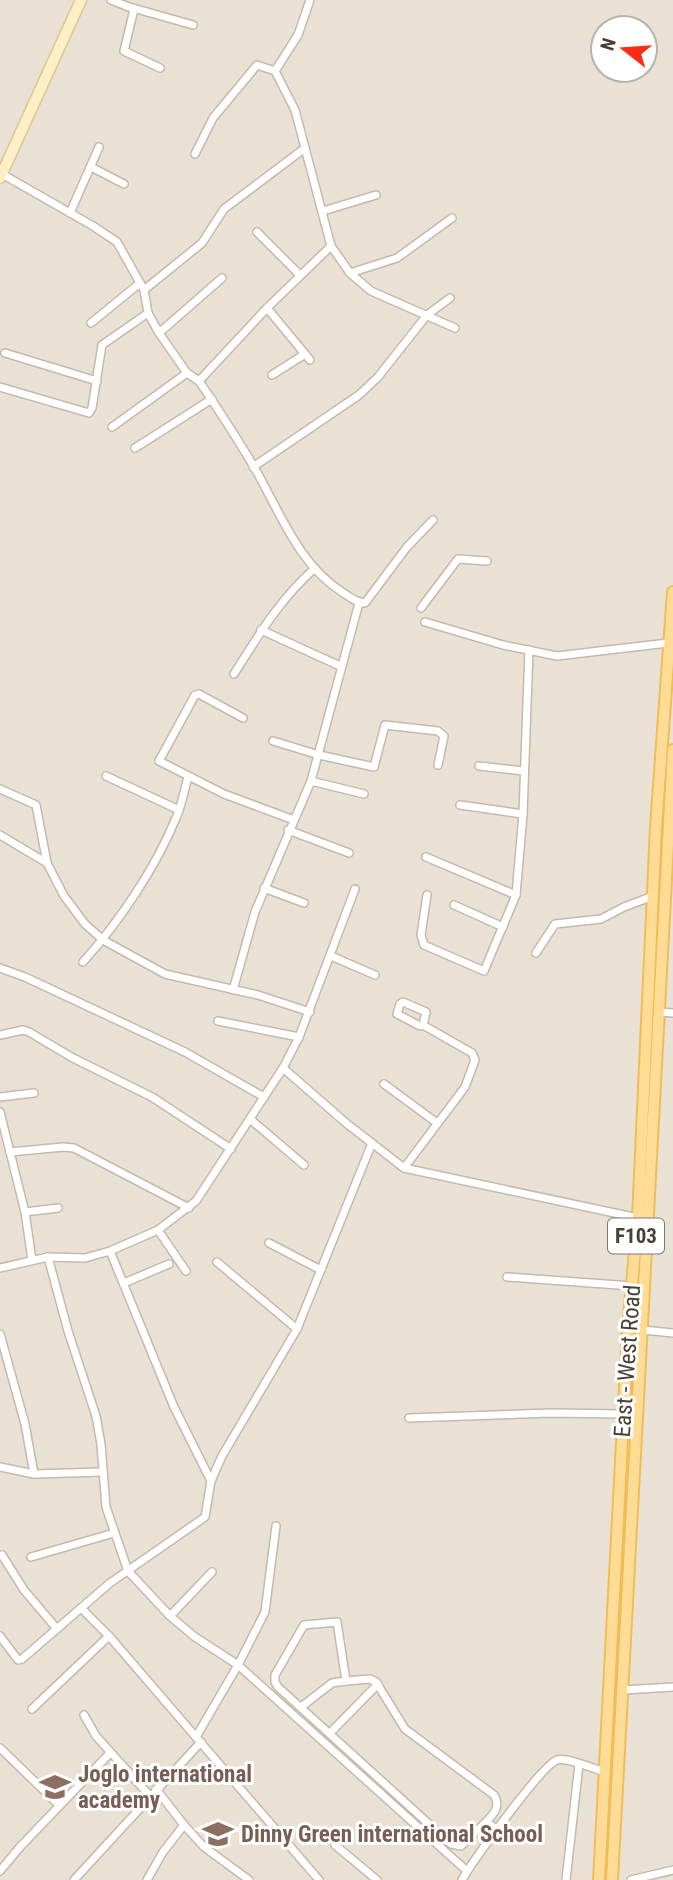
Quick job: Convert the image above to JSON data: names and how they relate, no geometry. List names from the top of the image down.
{
  "streets": {
    "main road": ["F103", "East - West Road"]
  },
  "places": {
    "school or university": ["Joglo international academy", "Dinny Green international School"]
  },
  "north": "left"
}
